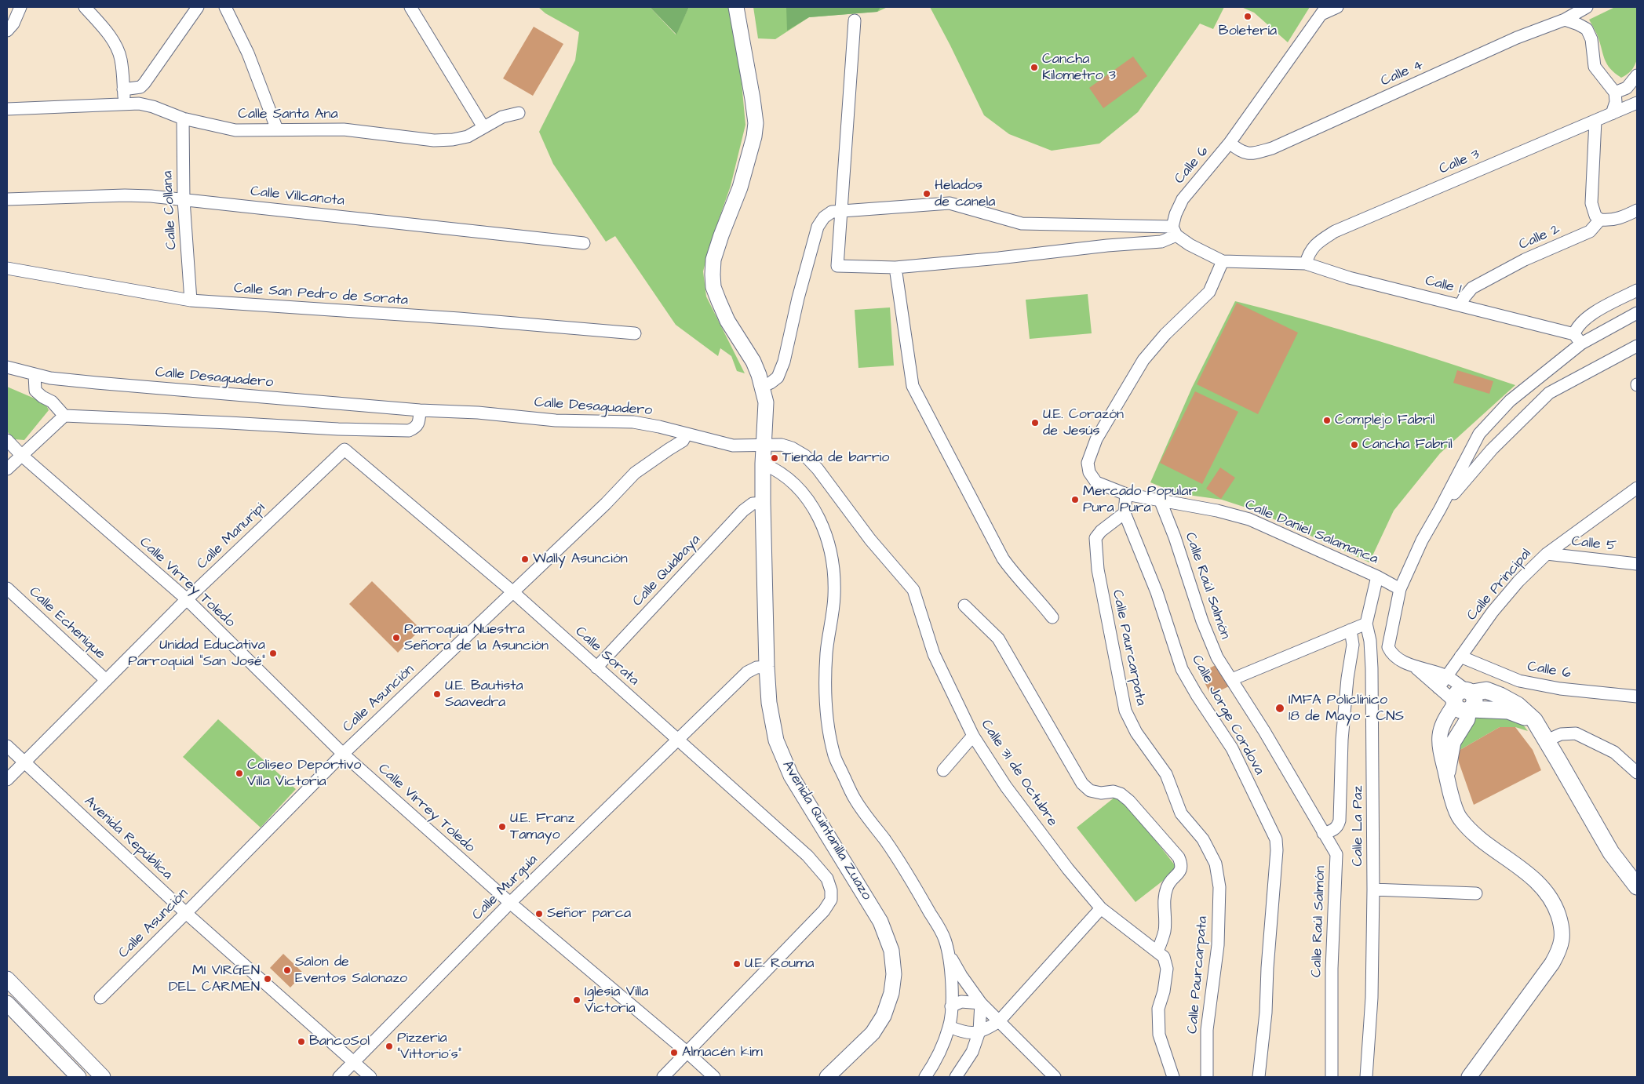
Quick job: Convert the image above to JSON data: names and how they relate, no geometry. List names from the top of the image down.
{
  "streets": {
    "street": [
      "Calle 4",
      "Calle Santa Ana",
      "Calle 3",
      "Calle 6",
      "Calle Villcanota",
      "Calle Collana",
      "Calle 2",
      "Calle 1",
      "Calle San Pedro de Sorata",
      "Calle Desaguadero",
      "Calle Daniel Salamanca",
      "Calle Manuripi",
      "Calle 5",
      "Calle Quiabaya",
      "Calle Virrey Toledo",
      "Calle Principal",
      "Calle Raúl Salmón",
      "Calle Echenique",
      "Calle Paurcarpata",
      "Calle Sorata",
      "Calle Asunción",
      "Calle Jorge Cordova",
      "Calle 31 de Octubre",
      "Calle La Paz",
      "Avenida Quintanilla Zuazo",
      "Avenida República",
      "Calle Murguía"
    ]
  },
  "crossings": [
    ["Calle 4", "Calle 6"],
    ["Calle Santa Ana", "Calle Collana"],
    ["Calle 3", "Calle 1"],
    ["Calle 6", "Calle Principal"],
    ["Calle Villcanota", "Calle Collana"],
    ["Calle Collana", "Calle San Pedro de Sorata"],
    ["Calle 2", "Calle 1"],
    ["Calle Desaguadero", "Calle Asunción"],
    ["Calle Desaguadero", "Calle 31 de Octubre"],
    ["Calle Desaguadero", "Avenida Quintanilla Zuazo"],
    ["Calle Daniel Salamanca", "Calle Raúl Salmón"],
    ["Calle Daniel Salamanca", "Calle La Paz"],
    ["Calle Manuripi", "Calle Virrey Toledo"],
    ["Calle Manuripi", "Calle Echenique"],
    ["Calle Manuripi", "Calle Sorata"],
    ["Calle Manuripi", "Avenida República"],
    ["Calle 5", "Calle Principal"],
    ["Calle Quiabaya", "Calle Sorata"],
    ["Calle Quiabaya", "Avenida Quintanilla Zuazo"],
    ["Calle Virrey Toledo", "Calle Sorata"],
    ["Calle Virrey Toledo", "Calle Asunción"],
    ["Calle Virrey Toledo", "Calle Murguía"],
    ["Calle Paurcarpata", "Calle Jorge Cordova"],
    ["Calle Sorata", "Calle Asunción"],
    ["Calle Sorata", "Calle Murguía"],
    ["Calle Asunción", "Avenida República"],
    ["Calle 31 de Octubre", "Avenida Quintanilla Zuazo"],
    ["Avenida Quintanilla Zuazo", "Calle Murguía"],
    ["Avenida República", "Calle Murguía"]
  ],
  "places": [
    "Boletería",
    "Cancha Kilometro 3",
    "Helados de canela",
    "Complejo Fabril",
    "U.E. Corazón de Jesús",
    "Cancha Fabril",
    "Tienda de barrio",
    "Mercado Popular Pura Pura",
    "Wally Asunción",
    "Parroquia Nuestra Señora de la Asunción",
    "Unidad Educativa Parroquial \"San José\"",
    "U.E. Bautista Saavedra",
    "IMFA Policlínico 18 de Mayo - CNS",
    "Coliseo Deportivo Villa Victoria",
    "U.E. Franz Tamayo",
    "Señor parca",
    "U.E. Rouma",
    "Salon de Eventos Salonazo",
    "MI VIRGEN DEL CARMEN",
    "Iglesia Villa Victoria",
    "BancoSol",
    "Pizzeria \"Vittorio´s\"",
    "Almacén kim"
  ]
}
